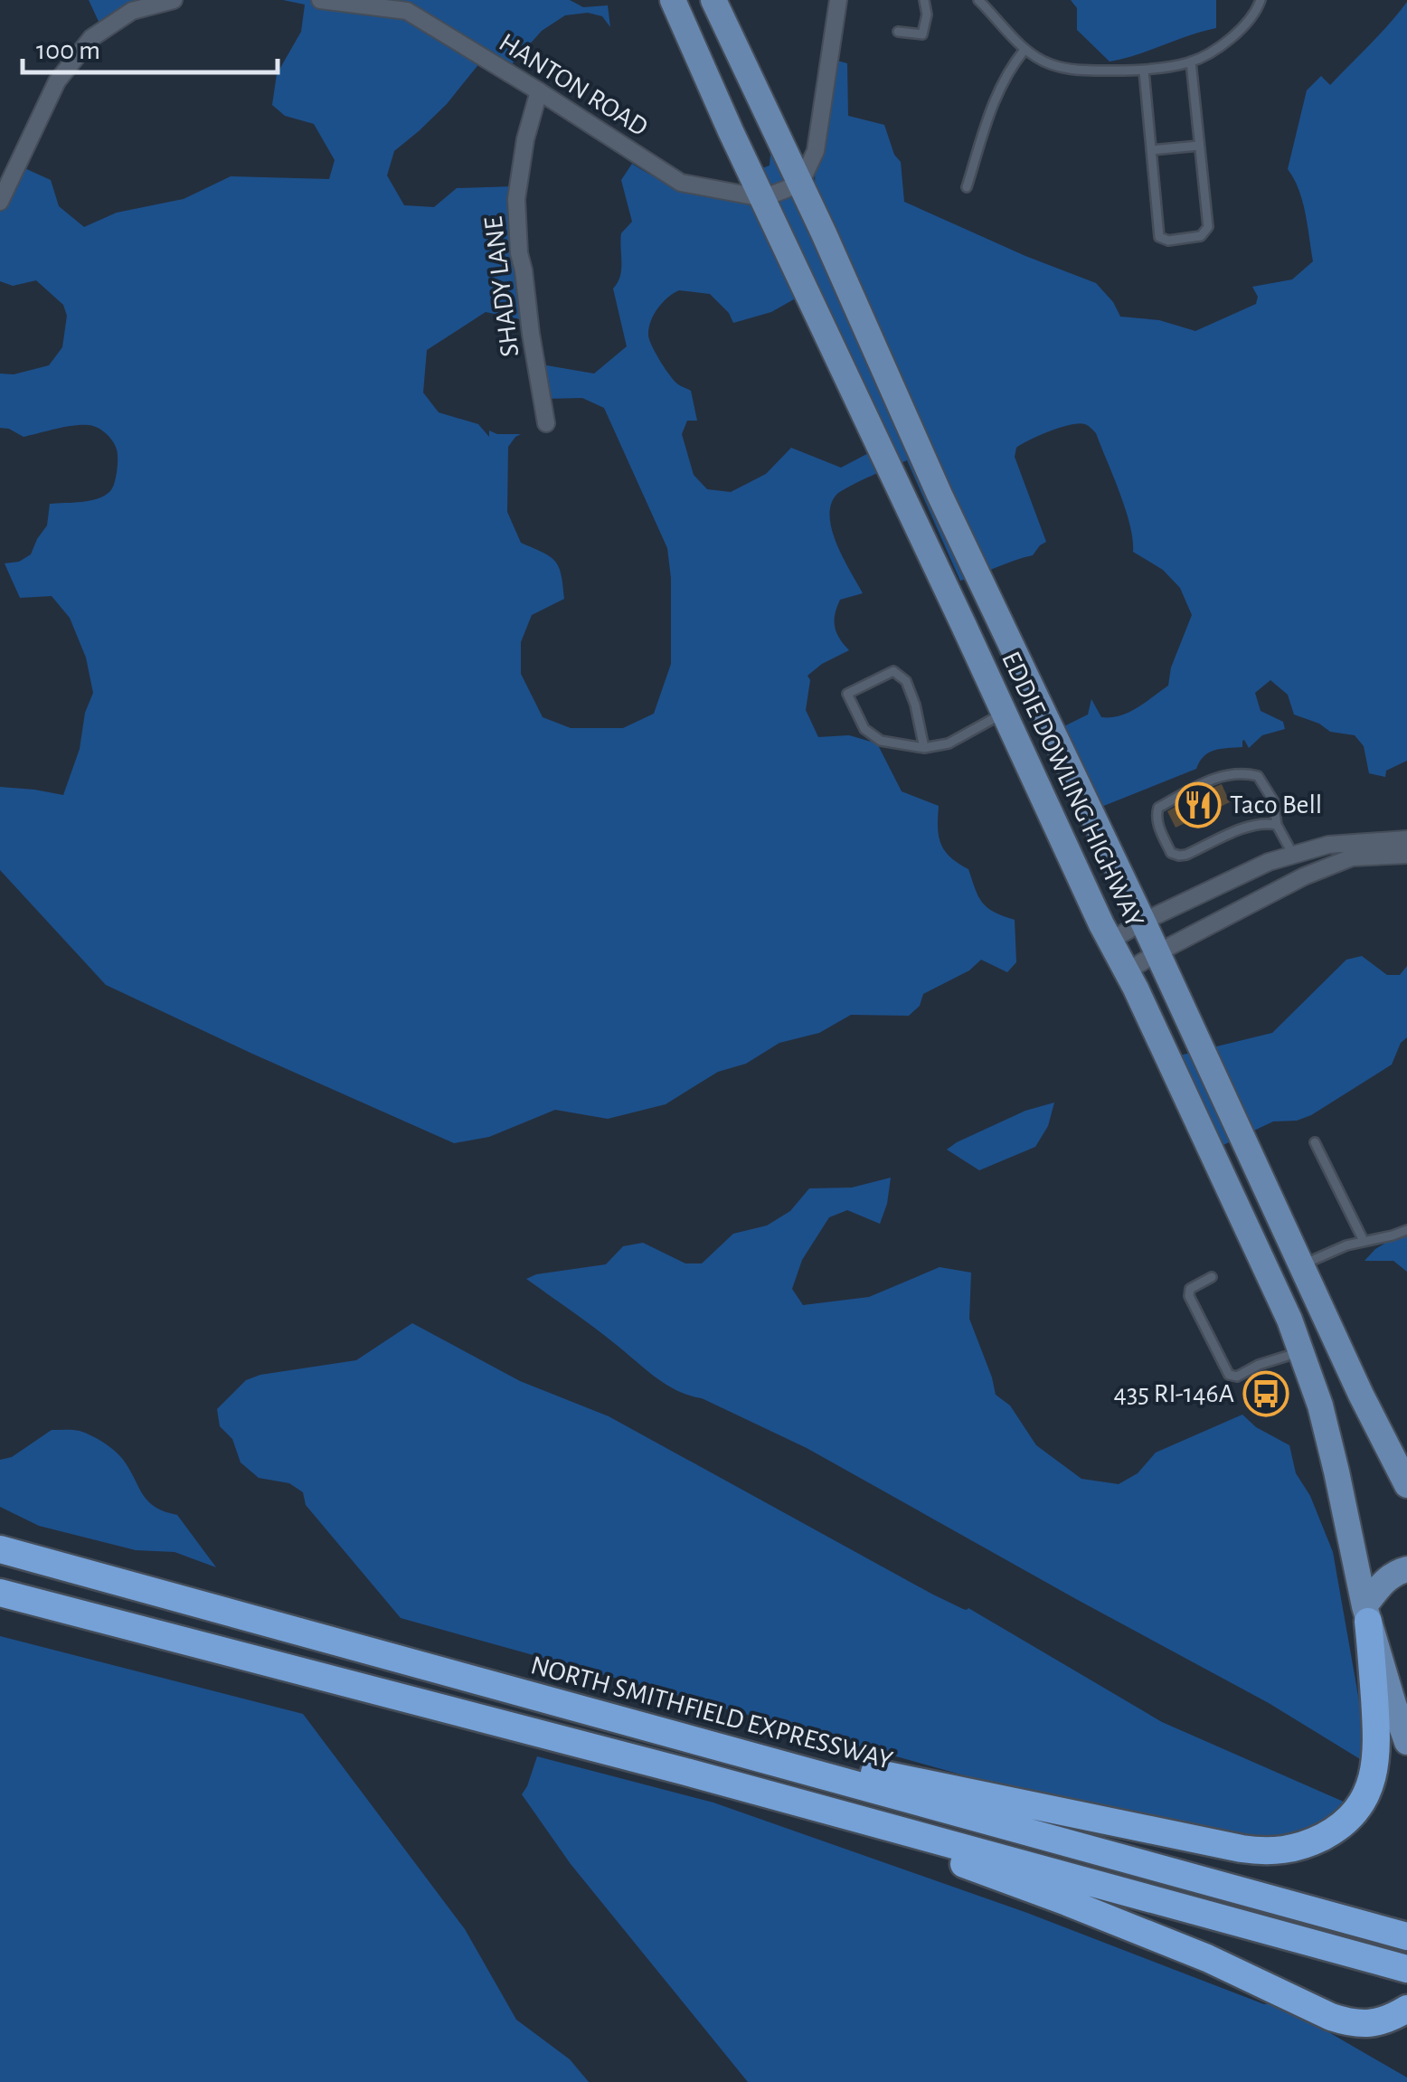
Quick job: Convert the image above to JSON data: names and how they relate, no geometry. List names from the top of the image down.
{
  "streets": {
    "highway": ["NORTH SMITHFIELD EXPRESSWAY"],
    "main road": ["EDDIE DOWLING HIGHWAY"],
    "street": ["HANTON ROAD", "SHADY LANE"]
  },
  "crossings": [
    ["HANTON ROAD", "SHADY LANE"],
    ["HANTON ROAD", "EDDIE DOWLING HIGHWAY"]
  ],
  "places": {
    "restaurant": ["Taco Bell"],
    "bus stop": ["435 RI-146A"]
  },
  "scale_bar": "100 m"
}
